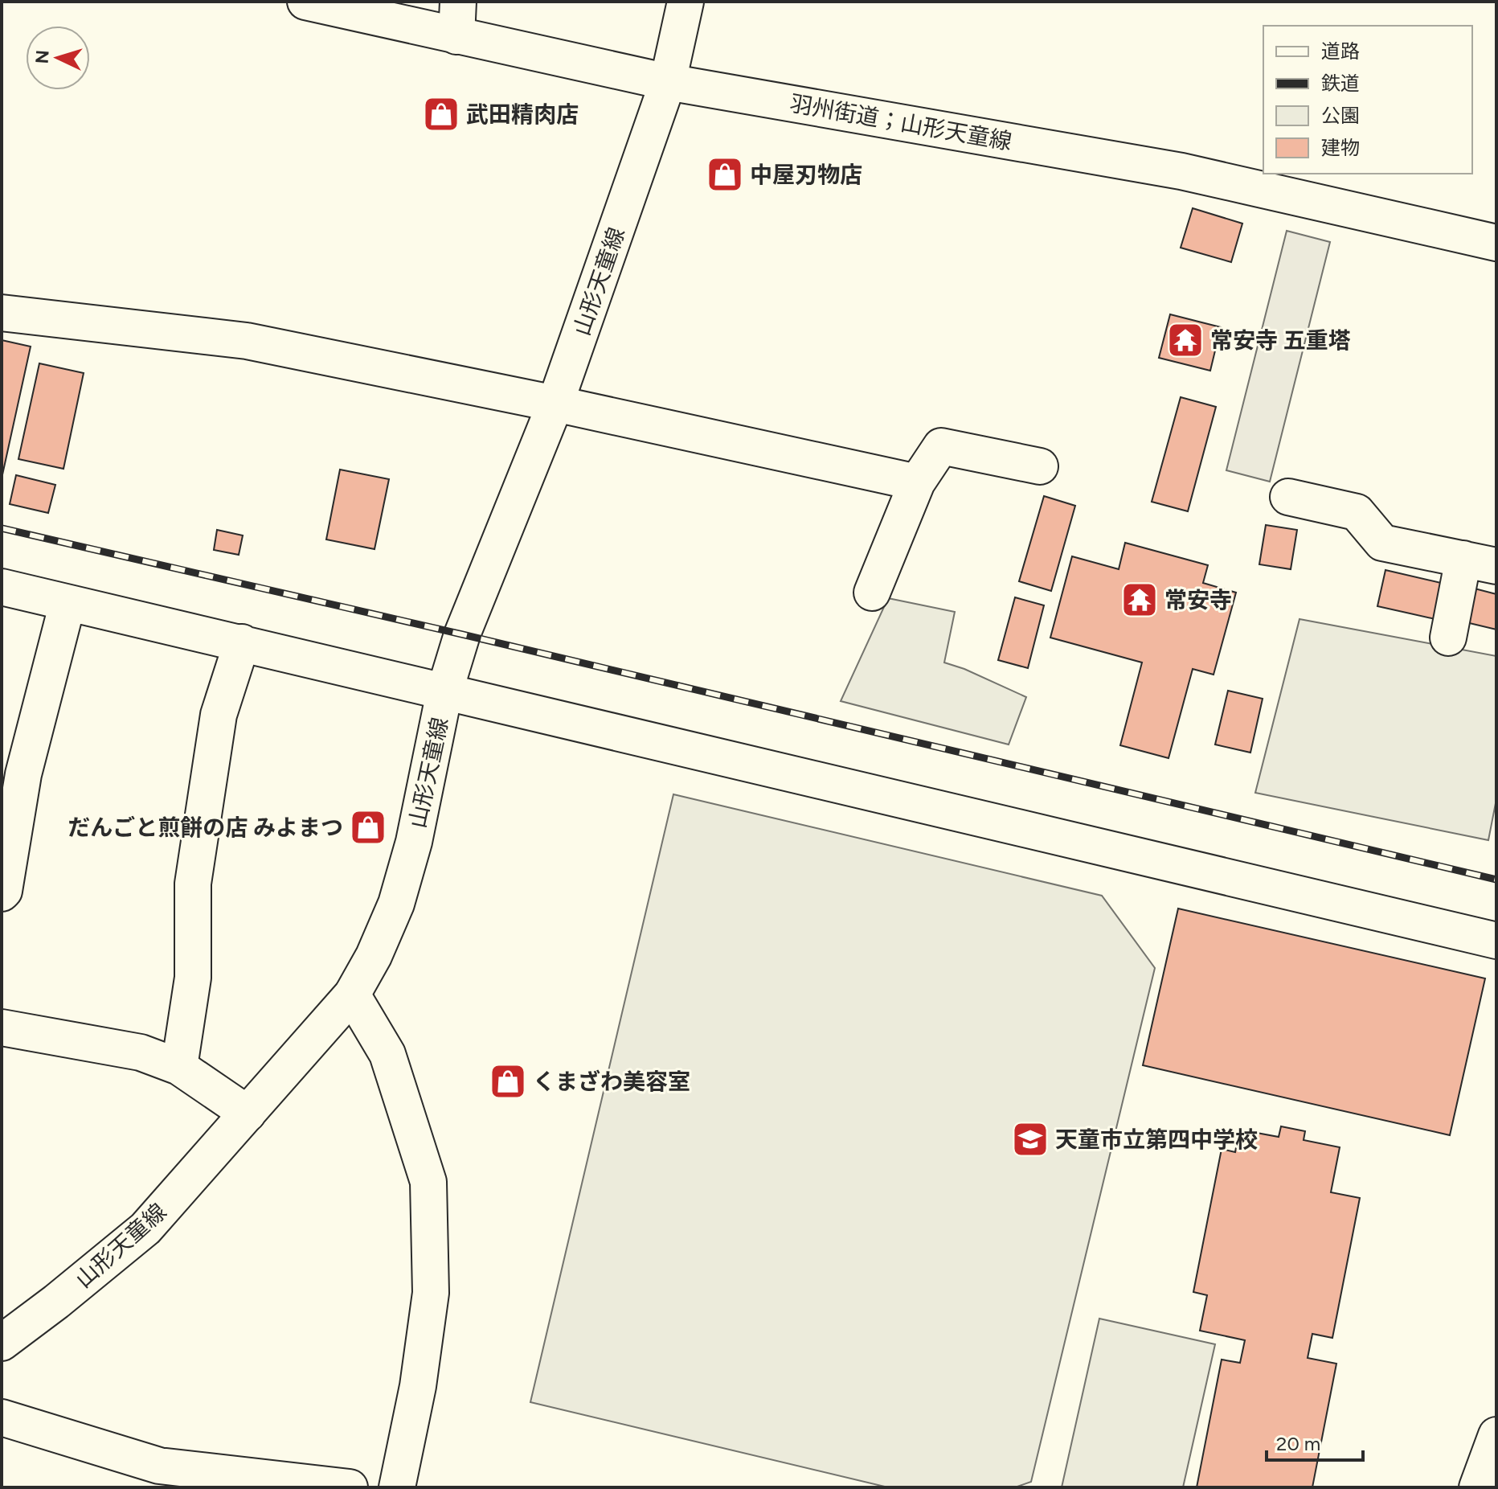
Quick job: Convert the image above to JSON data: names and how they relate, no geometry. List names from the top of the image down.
{
  "streets": {
    "main road": ["羽州街道；山形天童線", "山形天童線"]
  },
  "crossings": [
    ["羽州街道；山形天童線", "山形天童線"]
  ],
  "places": {
    "shop": [
      "武田精肉店",
      "中屋刃物店",
      "だんごと煎餅の店 みよまつ",
      "くまざわ美容室"
    ],
    "temple": ["常安寺 五重塔", "常安寺"],
    "school or university": ["天童市立第四中学校"]
  },
  "legend": [
    "道路",
    "鉄道",
    "公園",
    "建物"
  ],
  "scale_bar": "20 m",
  "north": "left"
}
